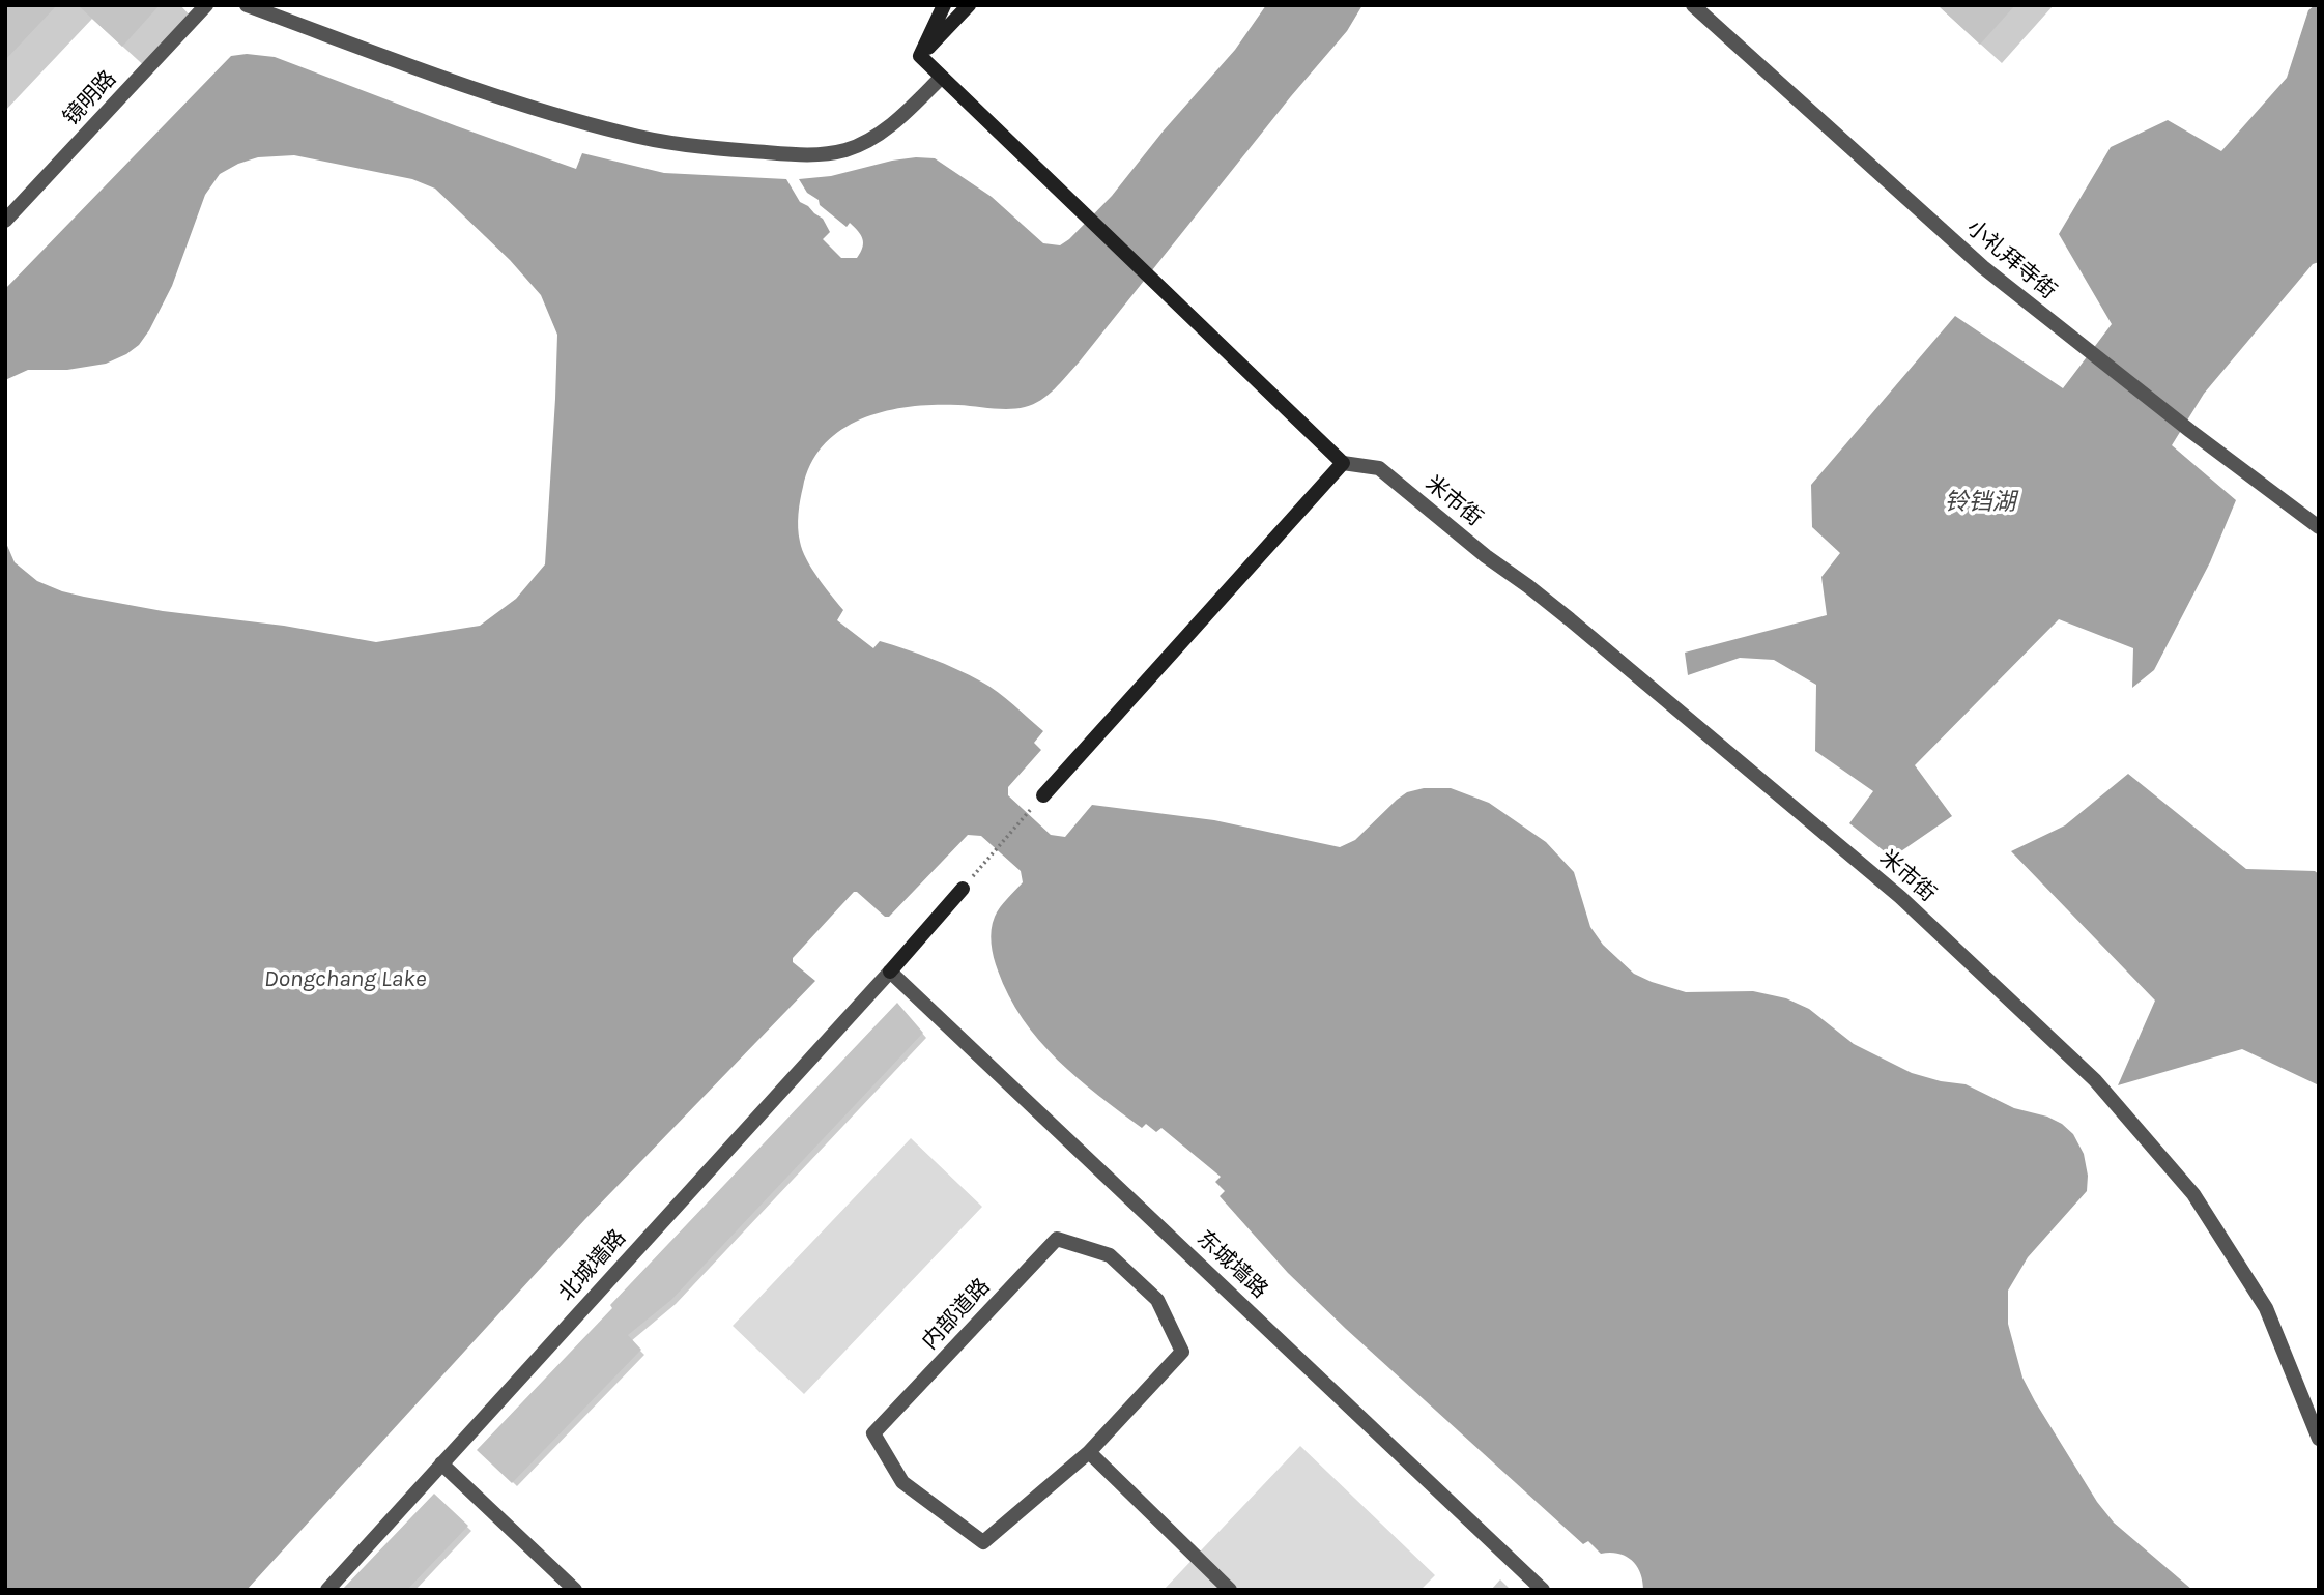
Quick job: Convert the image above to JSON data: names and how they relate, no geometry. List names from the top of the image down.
{
  "streets": {
    "street": [
      "镜明路",
      "小礼拜寺街",
      "米市街",
      "东城墙路",
      "北城墙路",
      "内部道路"
    ]
  },
  "crossings": [
    ["东城墙路", "北城墙路"]
  ],
  "water": ["铃铛湖", "Dongchang Lake"]
}
